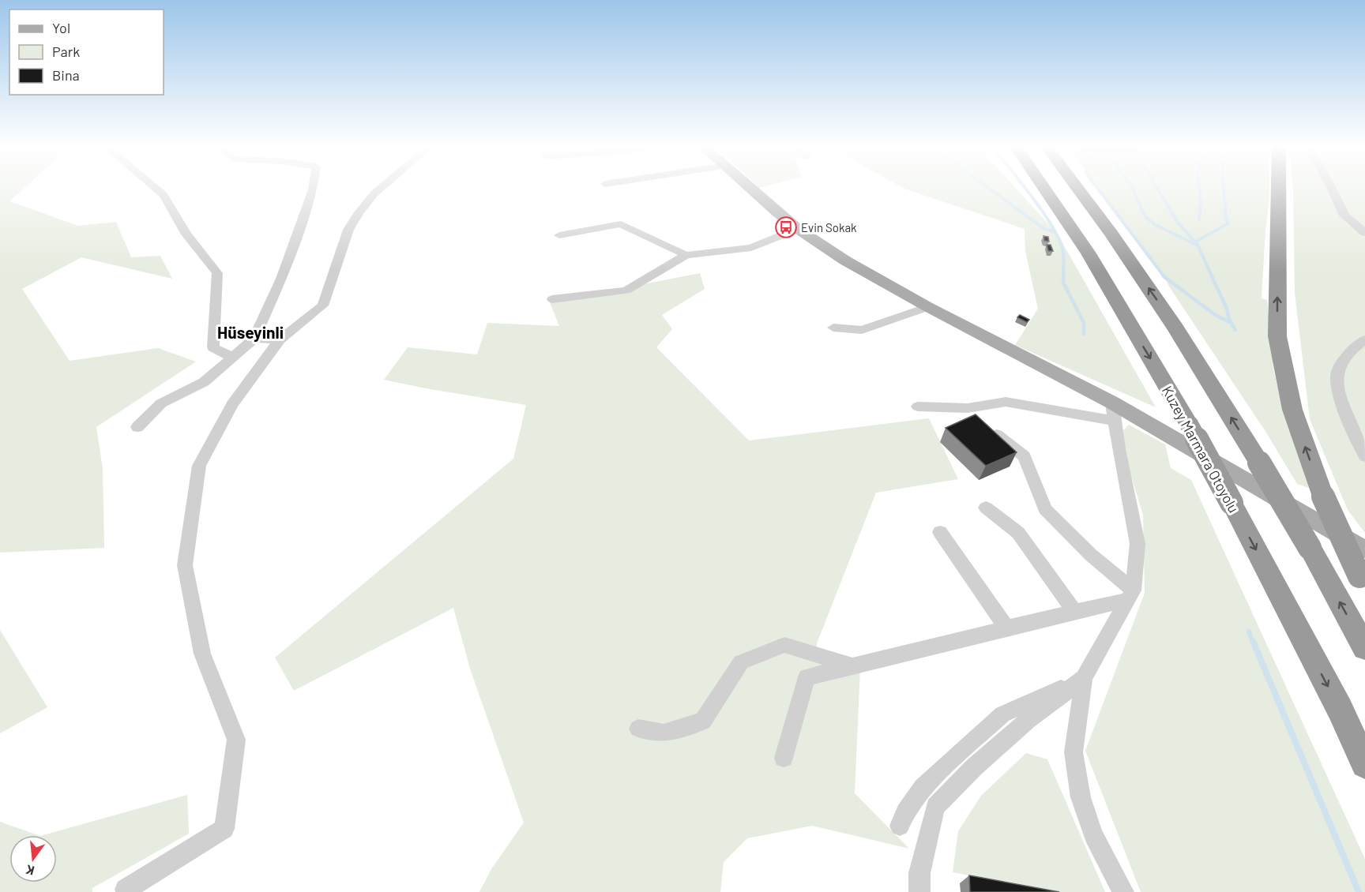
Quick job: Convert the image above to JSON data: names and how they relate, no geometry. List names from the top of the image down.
{
  "streets": {
    "highway": ["Kuzey Marmara Otoyolu"]
  },
  "districts": ["Hüseyinli"],
  "places": {
    "bus stop": ["Evin Sokak"]
  },
  "legend": ["Yol", "Park", "Bina"],
  "north": "bottom"
}
